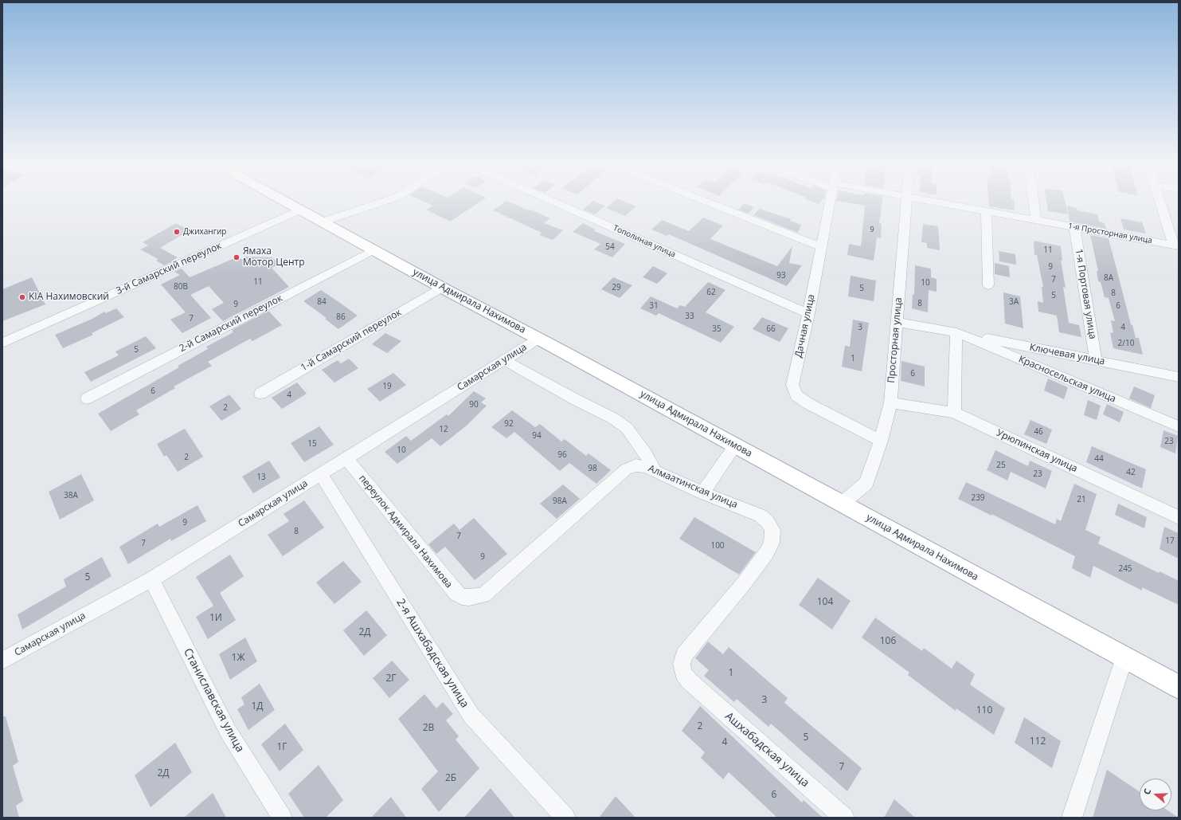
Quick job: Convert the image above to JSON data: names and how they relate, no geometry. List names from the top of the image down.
{
  "streets": {
    "main road": ["улица Адмирала Нахимова"],
    "street": [
      "1-я Просторная улица",
      "Тополиная улица",
      "3-й Самарский переулок",
      "1-я Портовая улица",
      "2-й Самарский переулок",
      "Дачная улица",
      "1-й Самарский переулок",
      "Просторная улица",
      "Ключевая улица",
      "Самарская улица",
      "Красносельская улица",
      "Урюпинская улица",
      "Алмаатинская улица",
      "переулок Адмирала Нахимова",
      "2-я Ашхабадская улица",
      "Станиславская улица",
      "Ашхабадская улица"
    ]
  },
  "crossings": [
    ["1-я Просторная улица", "1-я Портовая улица"],
    ["Тополиная улица", "Дачная улица"],
    ["3-й Самарский переулок", "улица Адмирала Нахимова"],
    ["1-я Портовая улица", "Ключевая улица"],
    ["улица Адмирала Нахимова", "2-й Самарский переулок"],
    ["улица Адмирала Нахимова", "1-й Самарский переулок"],
    ["улица Адмирала Нахимова", "Просторная улица"],
    ["улица Адмирала Нахимова", "Самарская улица"],
    ["Дачная улица", "Просторная улица"],
    ["Просторная улица", "Урюпинская улица"],
    ["Ключевая улица", "Красносельская улица"],
    ["Самарская улица", "переулок Адмирала Нахимова"],
    ["Самарская улица", "2-я Ашхабадская улица"],
    ["Самарская улица", "Станиславская улица"],
    ["Алмаатинская улица", "переулок Адмирала Нахимова"],
    ["Алмаатинская улица", "Ашхабадская улица"]
  ],
  "places": ["Джихангир", "Ямаха Мотор Центр", "KIA Нахимовский"],
  "house_numbers": [
    "9",
    "54",
    "11",
    "9",
    "93",
    "8А",
    "7",
    "11",
    "10",
    "80В",
    "29",
    "5",
    "62",
    "8",
    "5",
    "84",
    "3А",
    "8",
    "9",
    "31",
    "6",
    "33",
    "86",
    "7",
    "3",
    "4",
    "35",
    "66",
    "2/10",
    "5",
    "1",
    "6",
    "19",
    "6",
    "4",
    "90",
    "2",
    "92",
    "12",
    "46",
    "94",
    "23",
    "15",
    "10",
    "96",
    "2",
    "44",
    "25",
    "98",
    "42",
    "23",
    "13",
    "38А",
    "239",
    "21",
    "98А",
    "9",
    "8",
    "7",
    "17",
    "7",
    "100",
    "9",
    "245",
    "5",
    "104",
    "1И",
    "2Д",
    "106",
    "1Ж",
    "1",
    "2Г",
    "3",
    "1Д",
    "110",
    "2",
    "2В",
    "5",
    "112",
    "4",
    "1Г",
    "7",
    "2Д",
    "2Б",
    "6"
  ],
  "north": "left"
}
